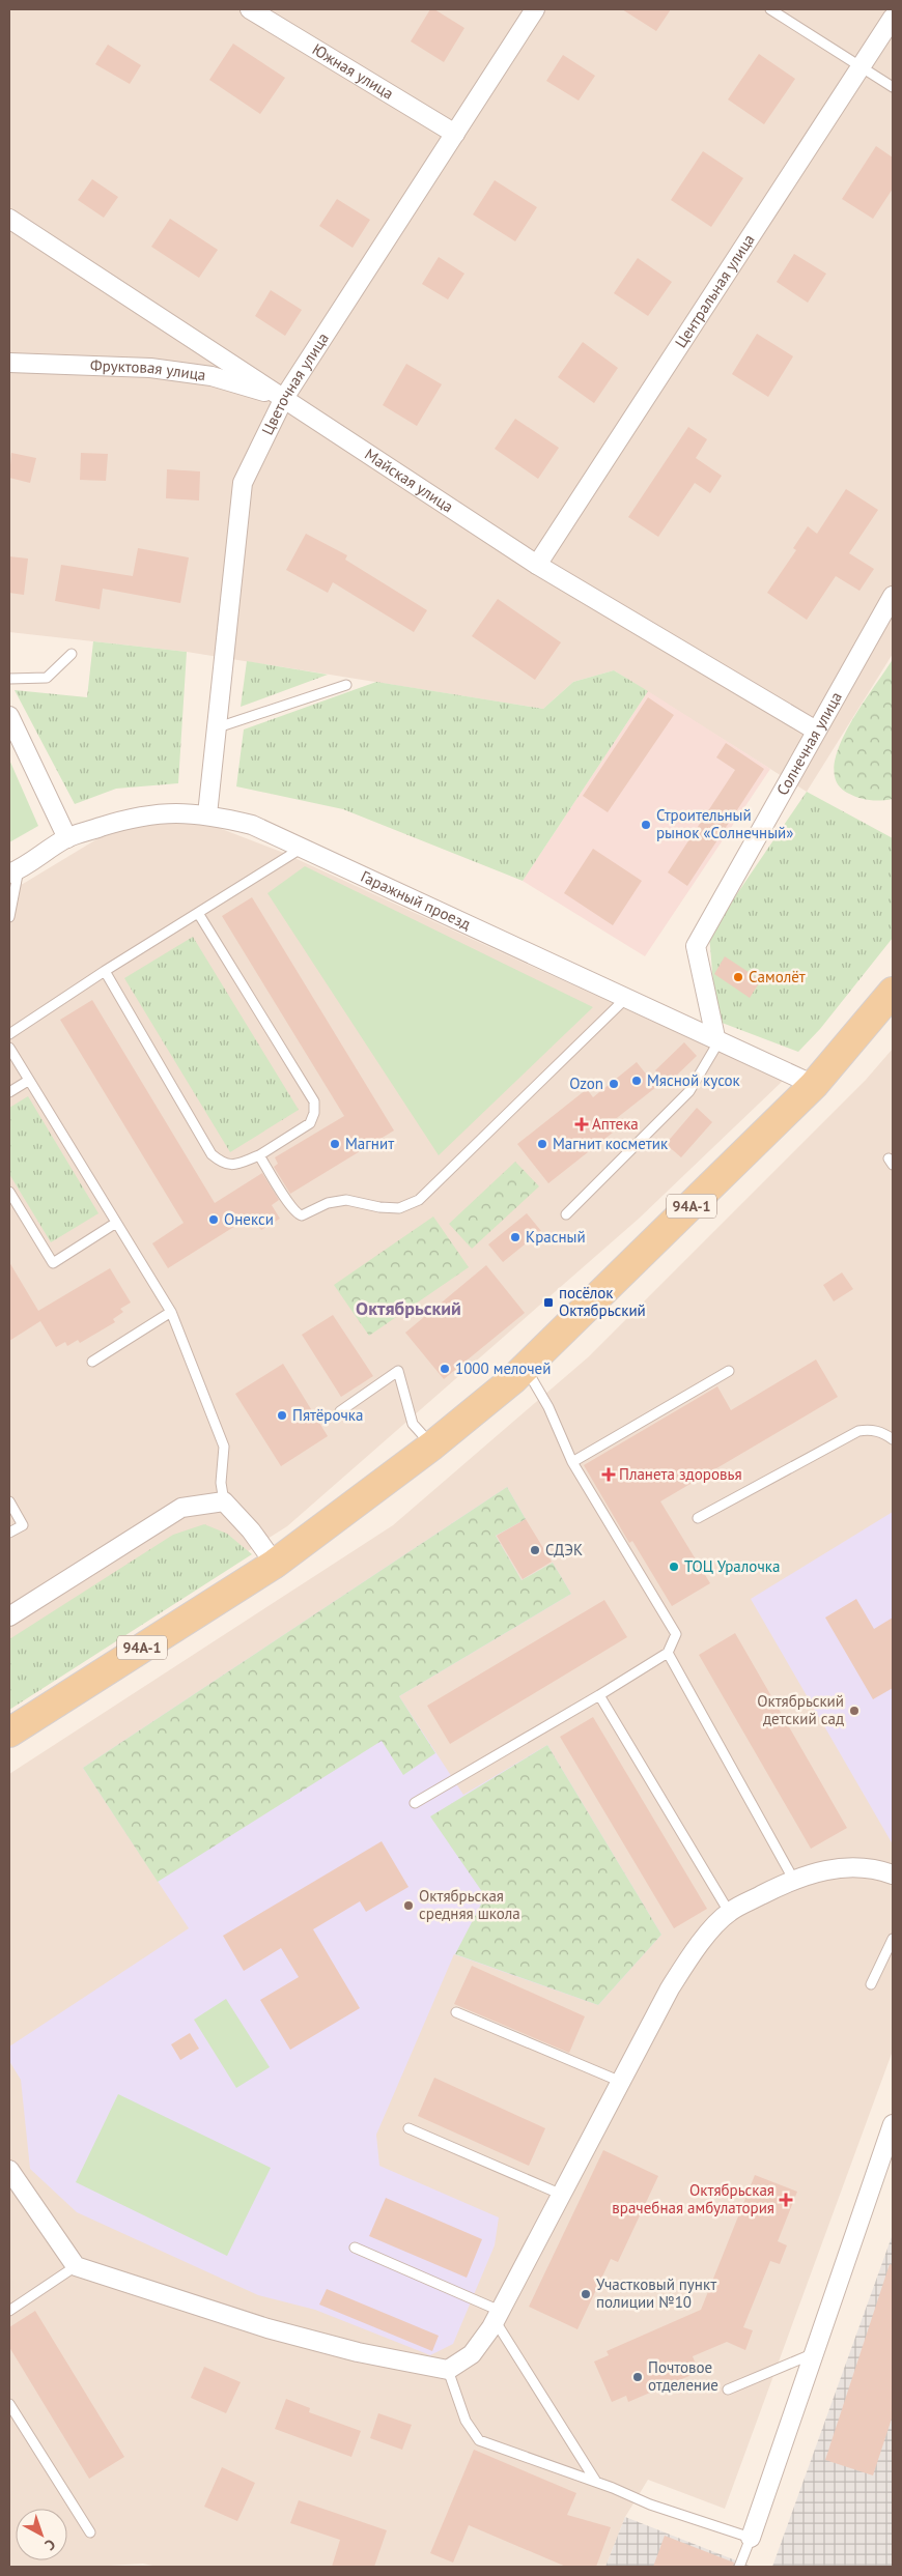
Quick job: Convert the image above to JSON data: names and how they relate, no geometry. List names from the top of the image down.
{
  "streets": {
    "main road": ["94А-1"],
    "street": [
      "Южная улица",
      "Центральная улица",
      "Фруктовая улица",
      "Цветочная улица",
      "Майская улица",
      "Солнечная улица",
      "Гаражный проезд"
    ]
  },
  "crossings": [
    ["Южная улица", "Цветочная улица"],
    ["Центральная улица", "Майская улица"],
    ["Фруктовая улица", "Цветочная улица"],
    ["Фруктовая улица", "Майская улица"],
    ["Цветочная улица", "Майская улица"],
    ["Цветочная улица", "Гаражный проезд"],
    ["Майская улица", "Солнечная улица"],
    ["Солнечная улица", "Гаражный проезд"],
    ["Гаражный проезд", "94А-1"]
  ],
  "districts": ["Октябрьский"],
  "places": {
    "other": [
      "Строительный рынок «Солнечный»",
      "Самолёт",
      "Мясной кусок",
      "Ozon",
      "Магнит",
      "Магнит косметик",
      "Онекси",
      "Красный",
      "1000 мелочей",
      "Пятёрочка",
      "СДЭК",
      "ТОЦ Уралочка",
      "Октябрьский детский сад",
      "Октябрьская средняя школа",
      "Участковый пункт полиции №10",
      "Почтовое отделение"
    ],
    "health": ["Аптека", "Планета здоровья", "Октябрьская врачебная амбулатория"],
    "transit": ["посёлок Октябрьский"]
  },
  "north": "bottom right"
}
